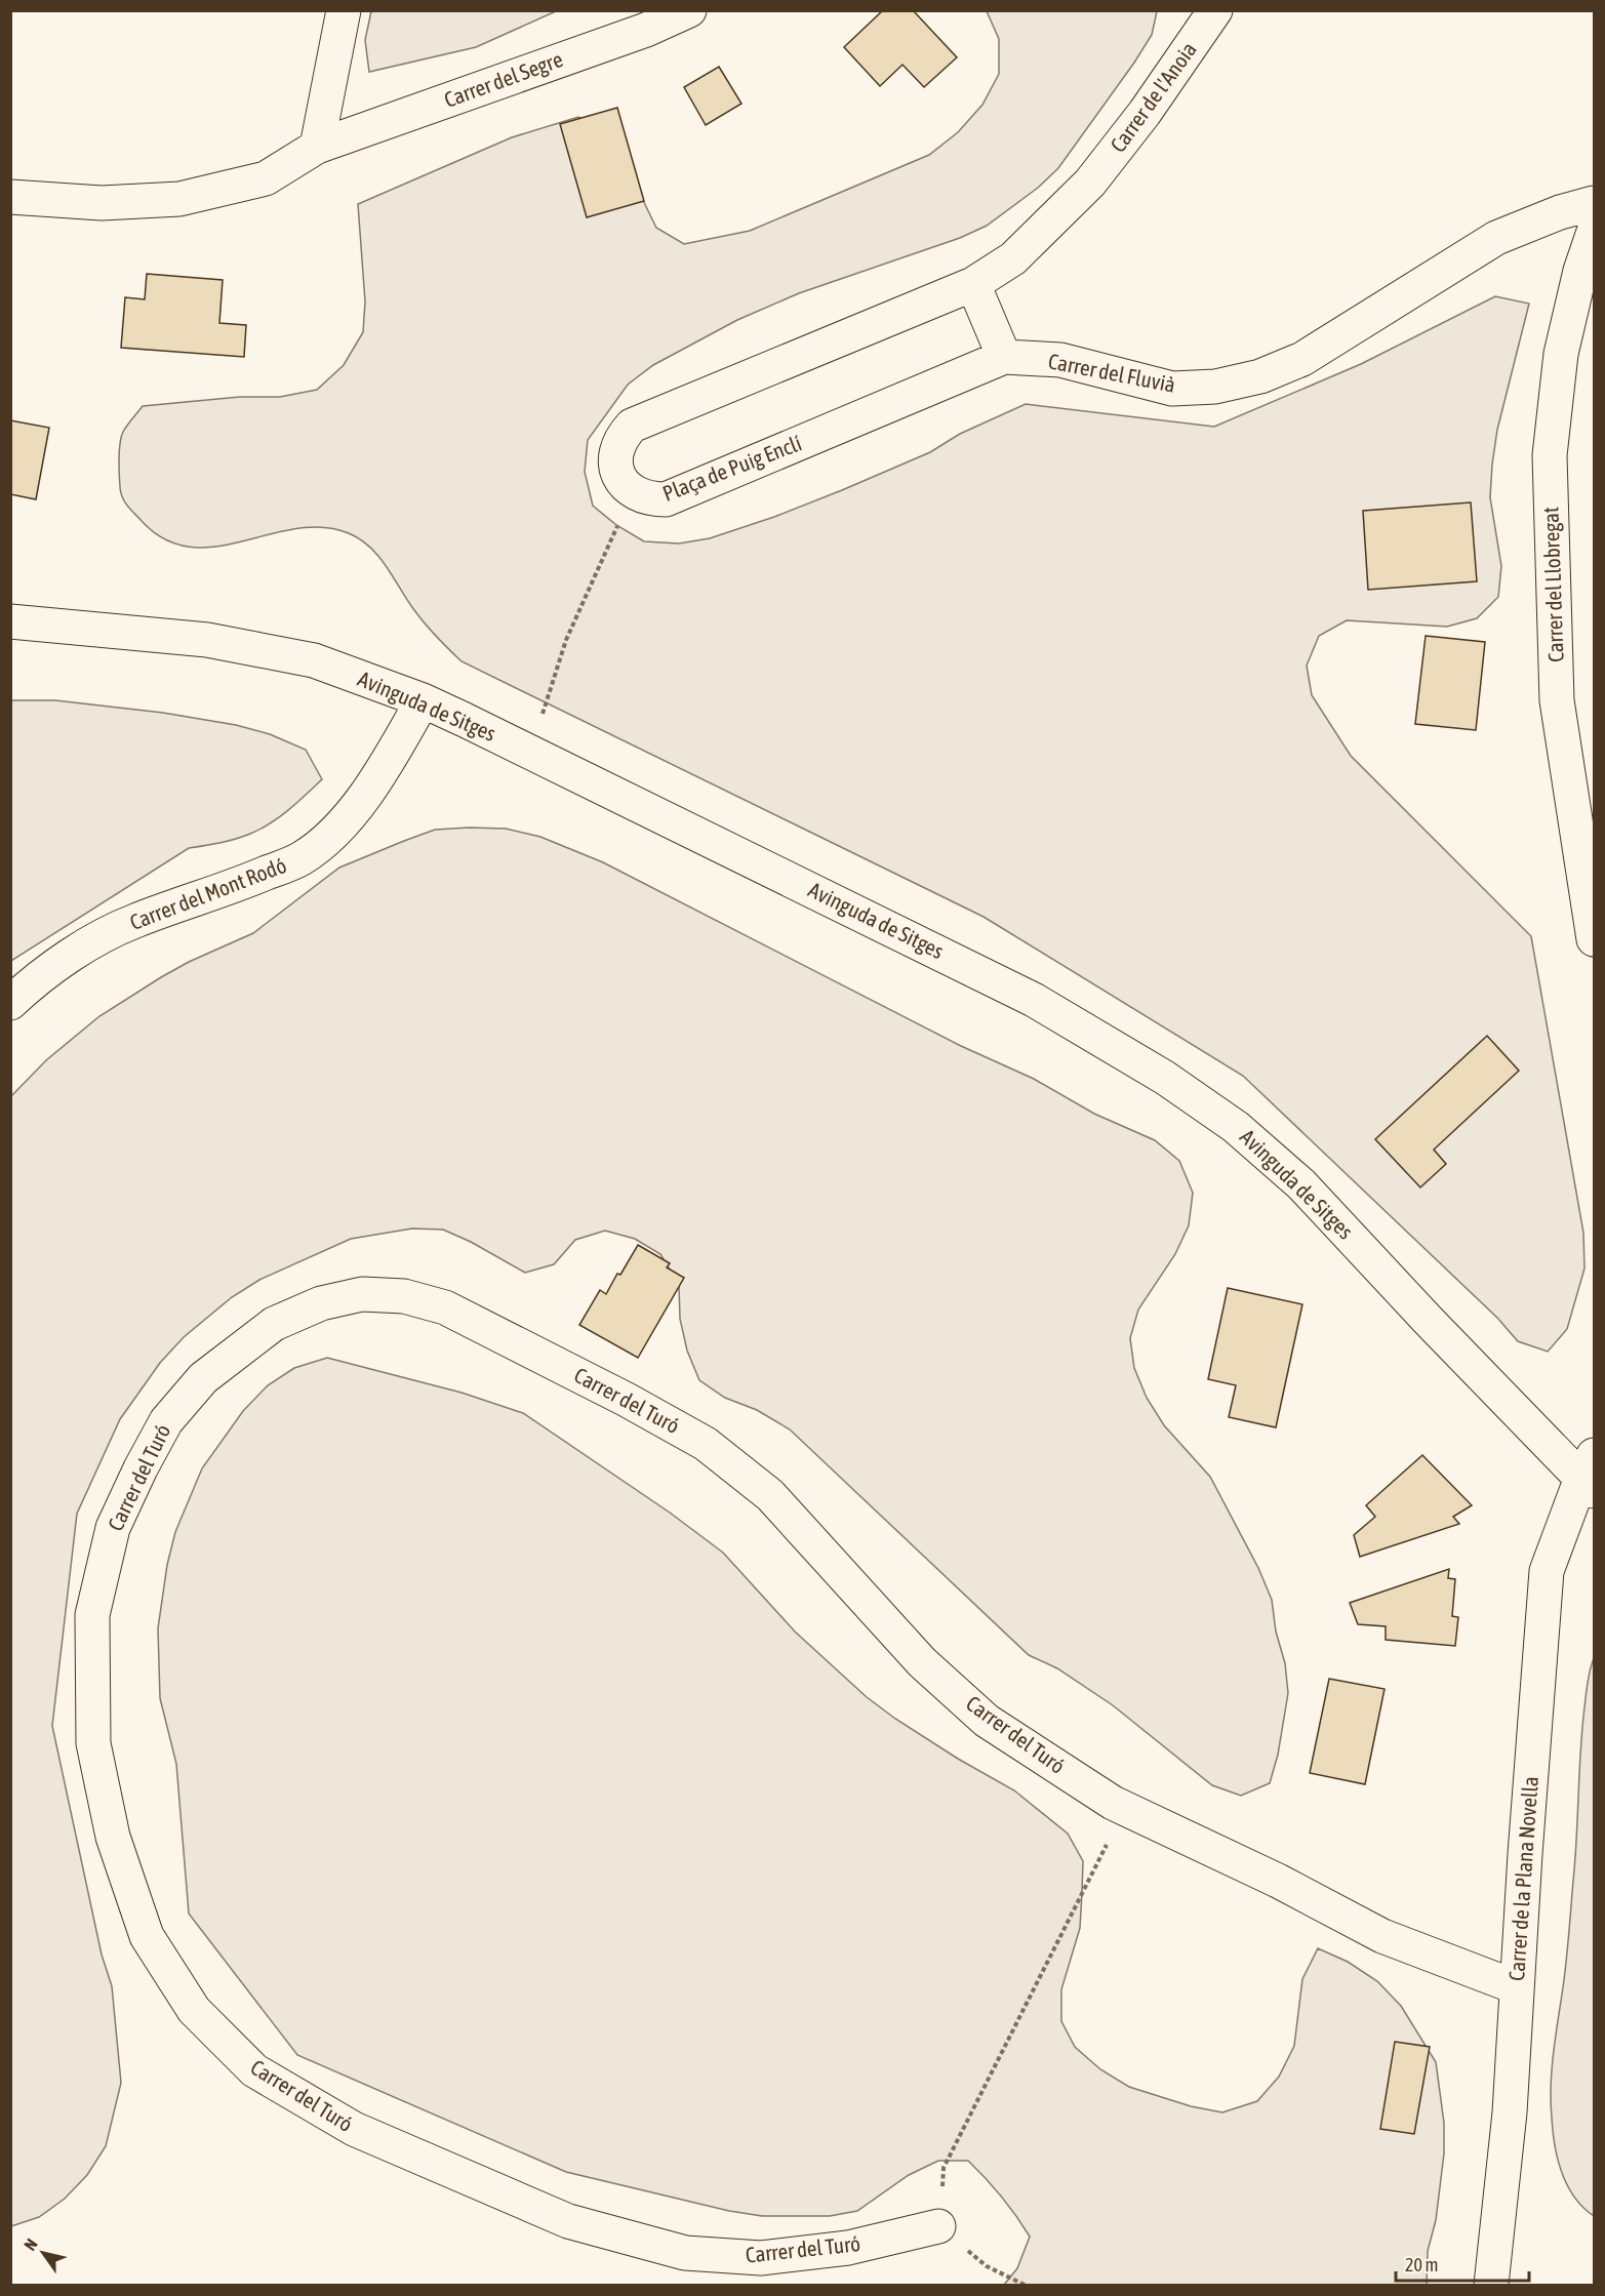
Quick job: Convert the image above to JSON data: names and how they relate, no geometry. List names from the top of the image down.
{
  "streets": {
    "street": [
      "Carrer del Segre",
      "Carrer de l'Anoia",
      "Carrer del Fluvià",
      "Plaça de Puig Enclí",
      "Carrer del Llobregat",
      "Avinguda de Sitges",
      "Carrer del Mont Rodó",
      "Carrer del Turó",
      "Carrer de la Plana Novella"
    ]
  },
  "crossings": [
    ["Carrer de l'Anoia", "Plaça de Puig Enclí"],
    ["Carrer del Fluvià", "Plaça de Puig Enclí"],
    ["Avinguda de Sitges", "Carrer del Mont Rodó"],
    ["Avinguda de Sitges", "Carrer de la Plana Novella"],
    ["Carrer del Turó", "Carrer de la Plana Novella"]
  ],
  "scale_bar": "20 m",
  "north": "top left"
}
